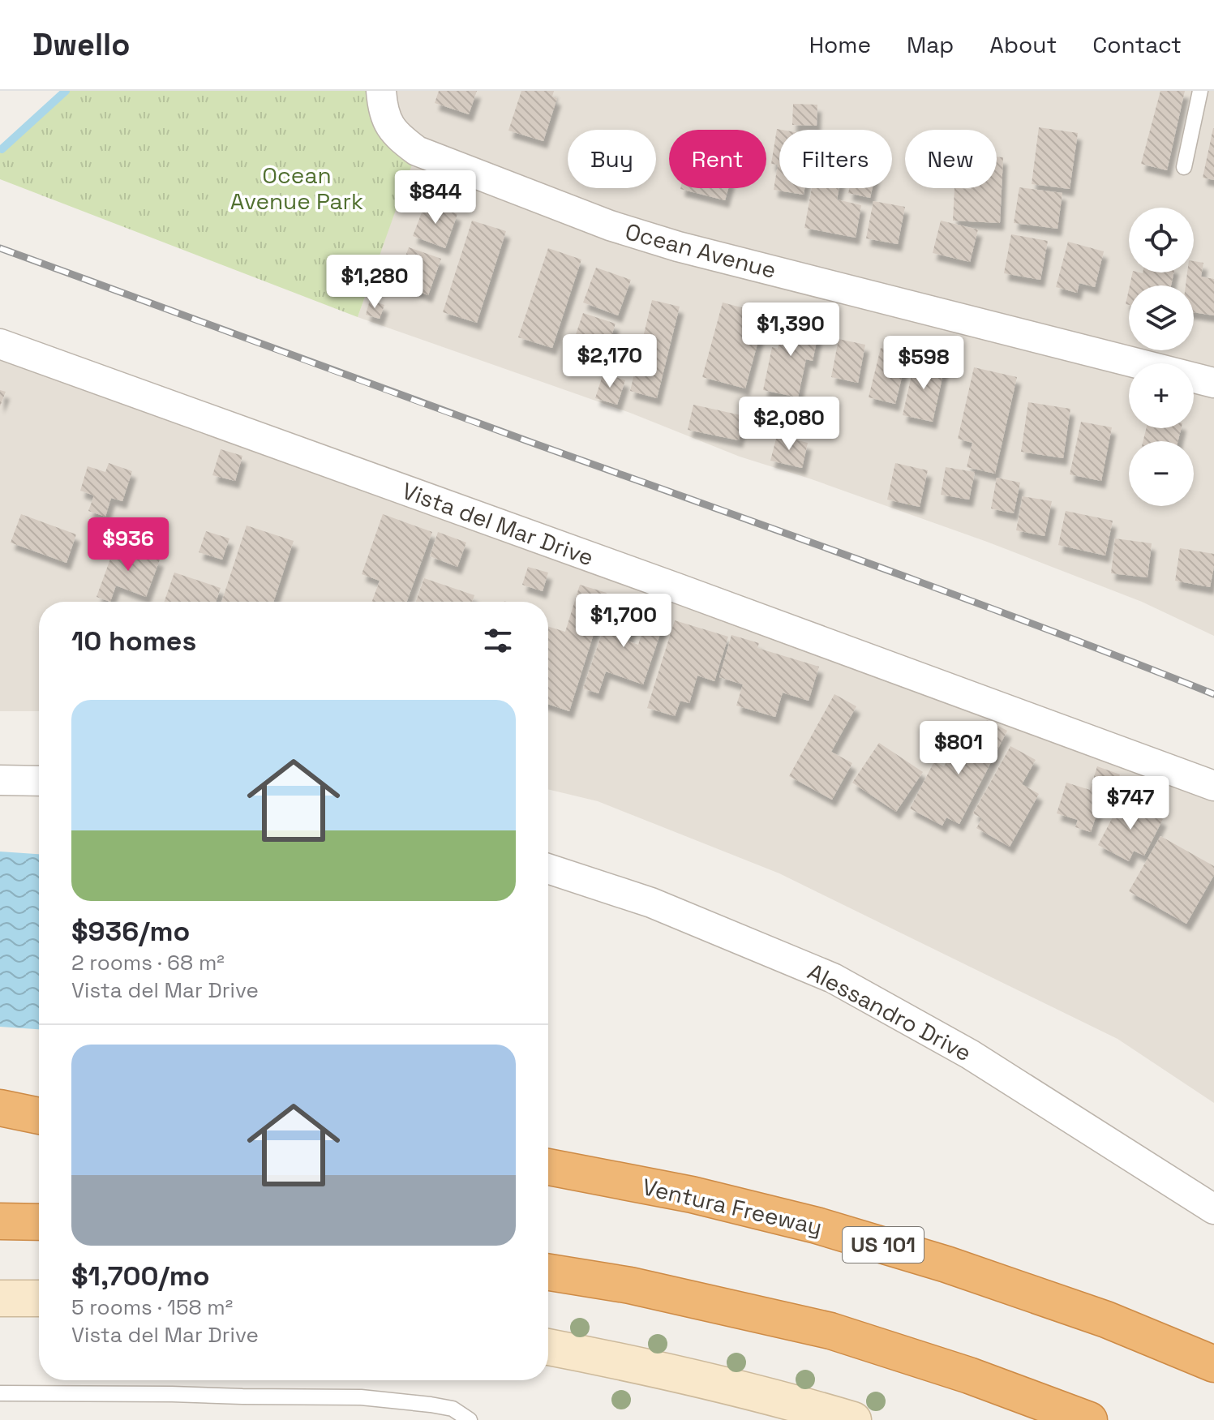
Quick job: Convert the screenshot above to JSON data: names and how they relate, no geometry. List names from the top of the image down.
{
  "streets": {
    "highway": ["Ventura Freeway", "US 101"],
    "street": ["Ocean Avenue", "Vista del Mar Drive", "Alessandro Drive"]
  },
  "parks": ["Ocean Avenue Park"],
  "page": {
    "header": "Dwello",
    "nav": [
      "Home",
      "Map",
      "About",
      "Contact"
    ],
    "chip": [
      "Buy",
      "Rent",
      "Filters",
      "New"
    ],
    "price": [
      "$844",
      "$1,280",
      "$1,390",
      "$2,170",
      "$598",
      "$2,080",
      "$936",
      "$1,700",
      "$801",
      "$747"
    ],
    "map_buttons": ["+", "−"],
    "heading": "10 homes",
    "list": [
      {
        "name": "$936/mo",
        "note": "2 rooms · 68 m² · Vista del Mar Drive"
      },
      {
        "name": "$1,700/mo",
        "note": "5 rooms · 158 m² · Vista del Mar Drive"
      }
    ]
  }
}
